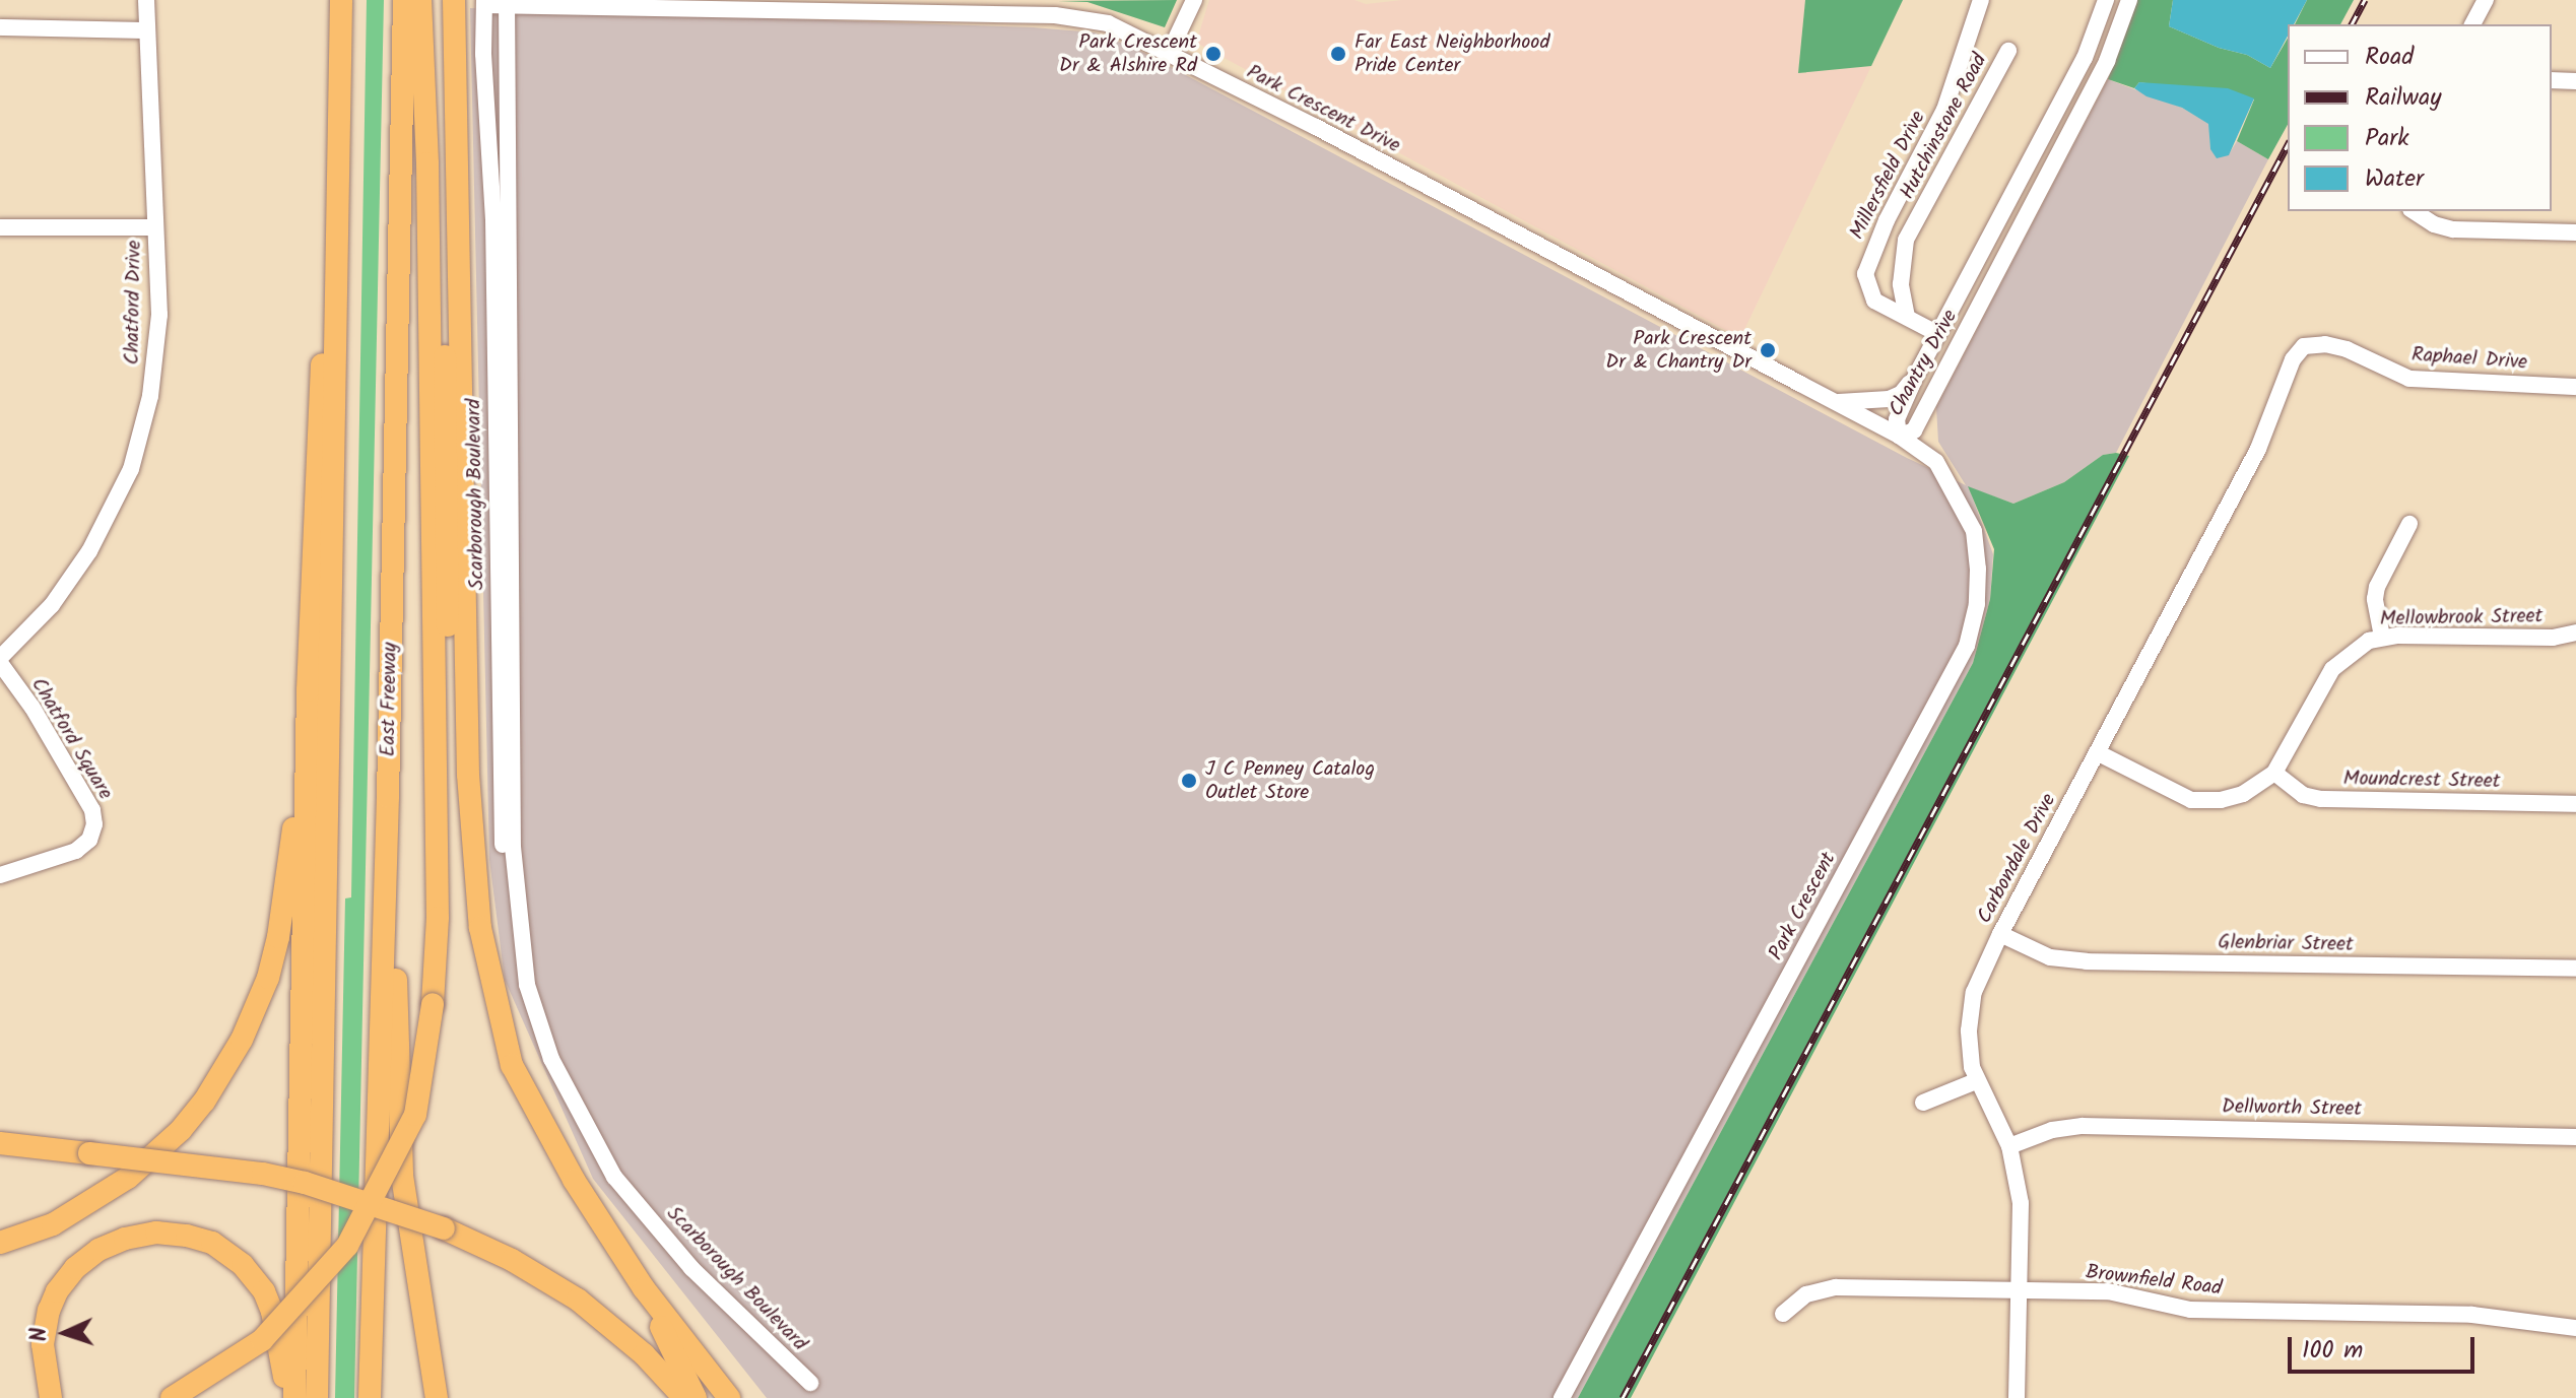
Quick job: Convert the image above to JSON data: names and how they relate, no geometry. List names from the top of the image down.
{
  "streets": {
    "highway": ["East Freeway"],
    "street": [
      "Park Crescent Drive",
      "Hutchinstone Road",
      "Millersfield Drive",
      "Chatford Drive",
      "Raphael Drive",
      "Chantry Drive",
      "Scarborough Boulevard",
      "Mellowbrook Street",
      "Chatford Square",
      "Moundcrest Street",
      "Carbondale Drive",
      "Park Crescent",
      "Glenbriar Street",
      "Dellworth Street",
      "Brownfield Road"
    ]
  },
  "crossings": [
    ["Park Crescent Drive", "Chantry Drive"],
    ["Park Crescent Drive", "Scarborough Boulevard"],
    ["Park Crescent Drive", "Park Crescent"],
    ["Hutchinstone Road", "Millersfield Drive"],
    ["Millersfield Drive", "Chantry Drive"],
    ["Chatford Drive", "Chatford Square"],
    ["Raphael Drive", "Carbondale Drive"],
    ["Chantry Drive", "Park Crescent"],
    ["Mellowbrook Street", "Moundcrest Street"],
    ["Mellowbrook Street", "Carbondale Drive"],
    ["Carbondale Drive", "Glenbriar Street"],
    ["Carbondale Drive", "Dellworth Street"],
    ["Carbondale Drive", "Brownfield Road"]
  ],
  "places": [
    "Park Crescent Dr & Alshire Rd",
    "Far East Neighborhood Pride Center",
    "Park Crescent Dr & Chantry Dr",
    "J C Penney Catalog Outlet Store"
  ],
  "legend": [
    "Road",
    "Railway",
    "Park",
    "Water"
  ],
  "scale_bar": "100 m",
  "north": "left"
}
